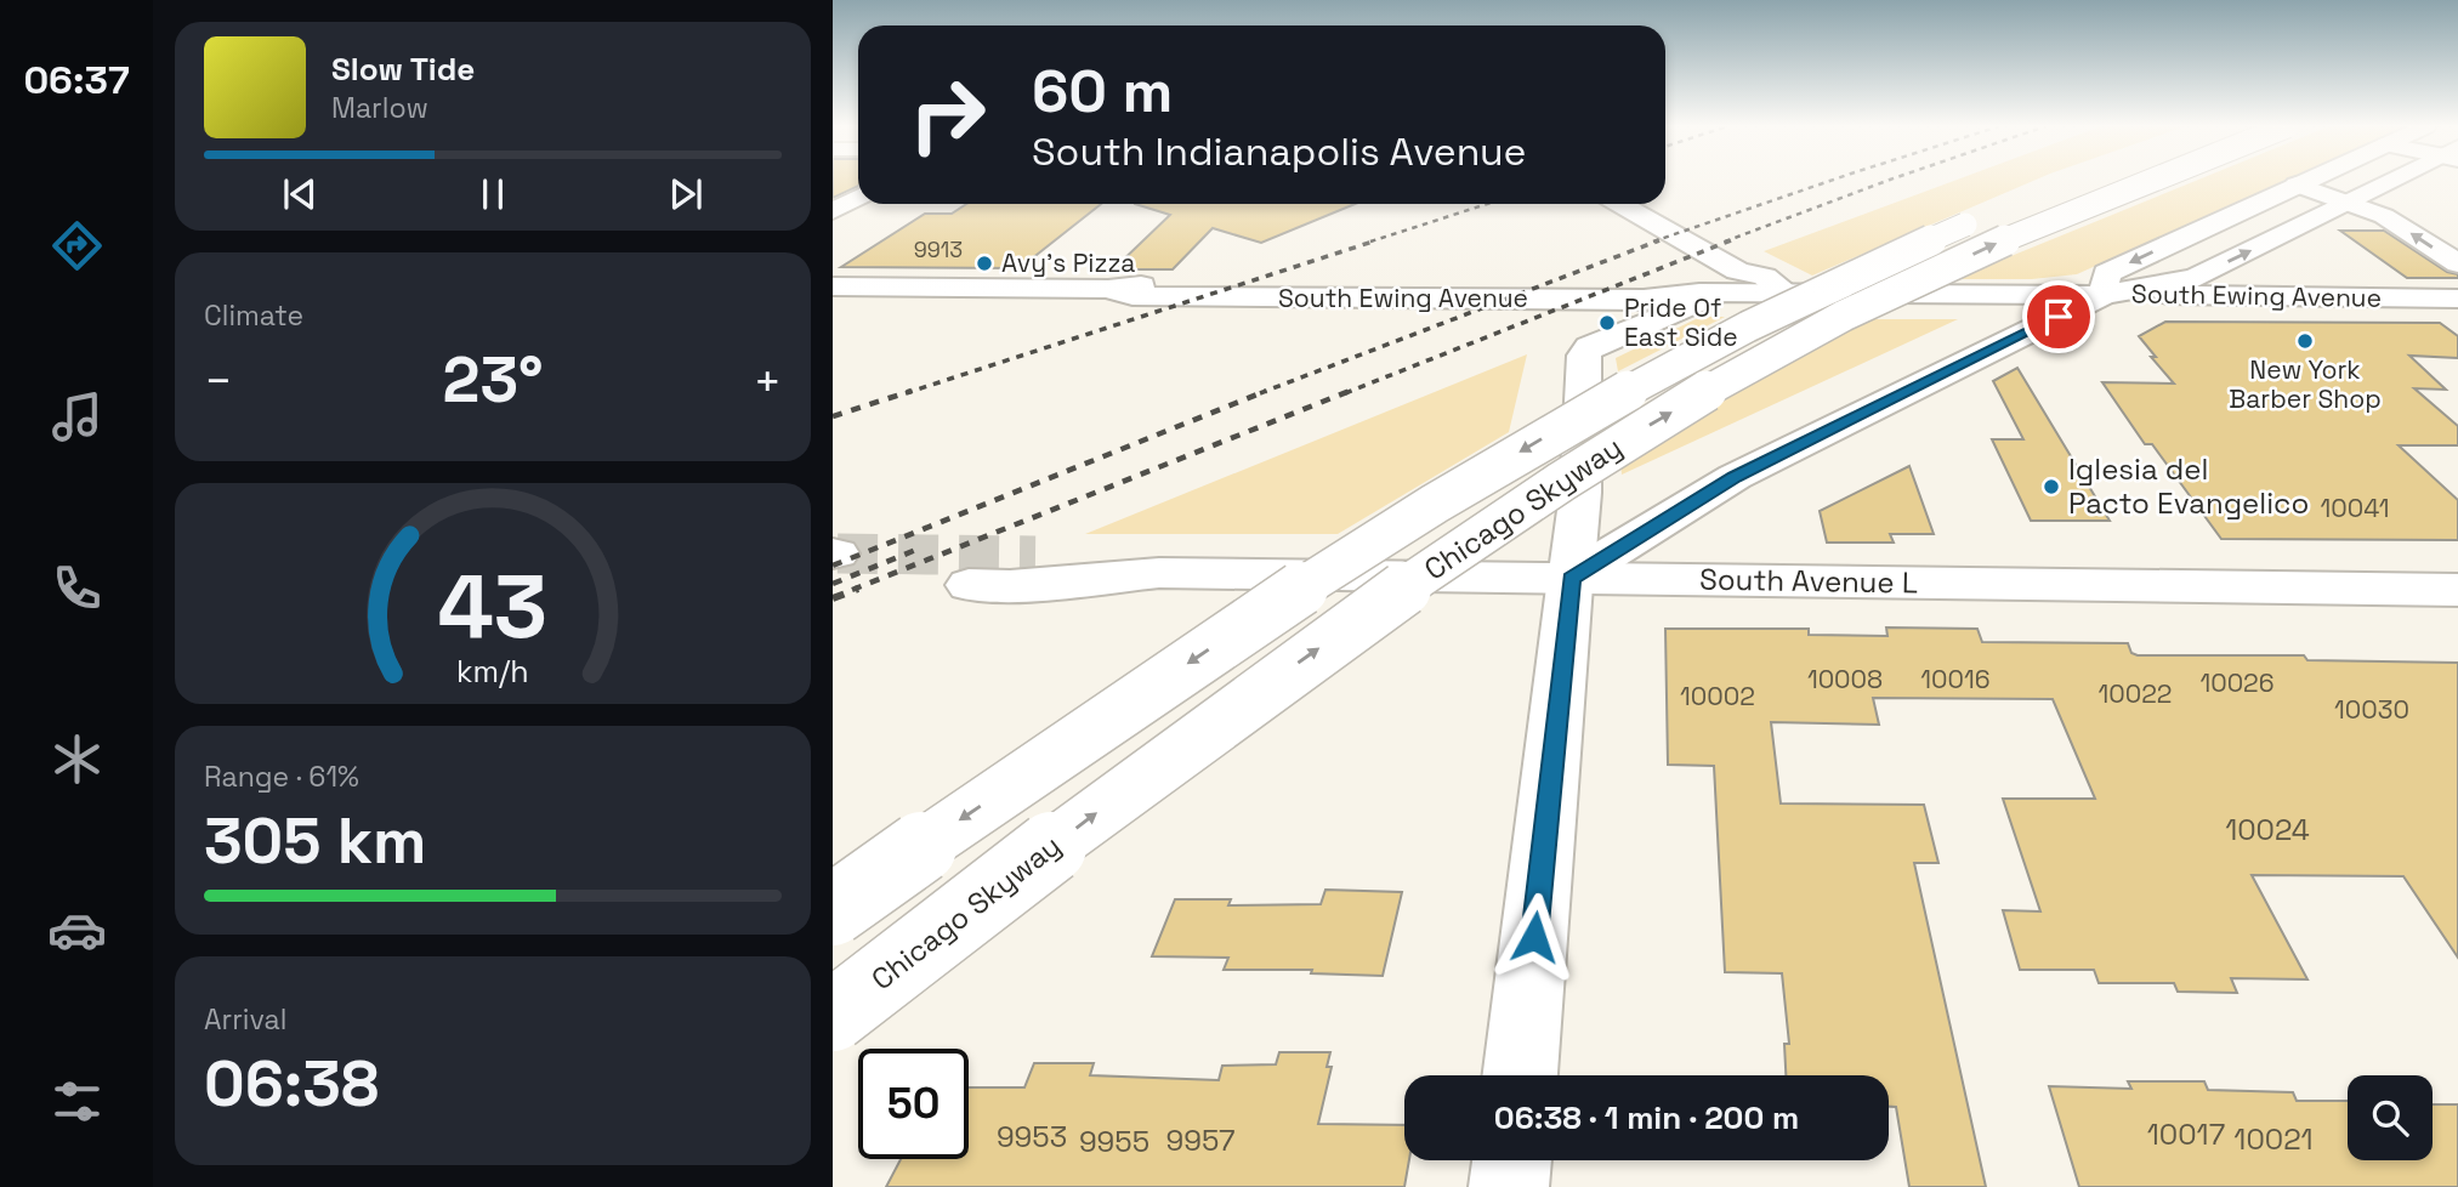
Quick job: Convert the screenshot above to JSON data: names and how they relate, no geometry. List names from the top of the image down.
{
  "streets": {
    "main road": ["South Ewing Avenue", "Chicago Skyway", "South Avenue L"]
  },
  "places": [
    "Avy's Pizza",
    "Pride Of East Side",
    "New York Barber Shop",
    "Iglesia del Pacto Evangelico"
  ],
  "house_numbers": [
    "9913",
    "10041",
    "10008",
    "10016",
    "10026",
    "10022",
    "10002",
    "10030",
    "10024",
    "10017",
    "9953",
    "10021",
    "9957",
    "9955"
  ],
  "page": {
    "tabs": "06:37",
    "turn": ["60 m", "South Indianapolis Avenue"],
    "song": ["Slow Tide", "Marlow"],
    "tile": [
      "Climate",
      ["Range · 61%", "305 km"],
      ["Arrival", "06:38"]
    ],
    "heat": ["−", "23°", "+"],
    "limit": "50",
    "trip": "06:38 · 1 min · 200 m",
    "gauge": ["43", "km/h"]
  }
}
